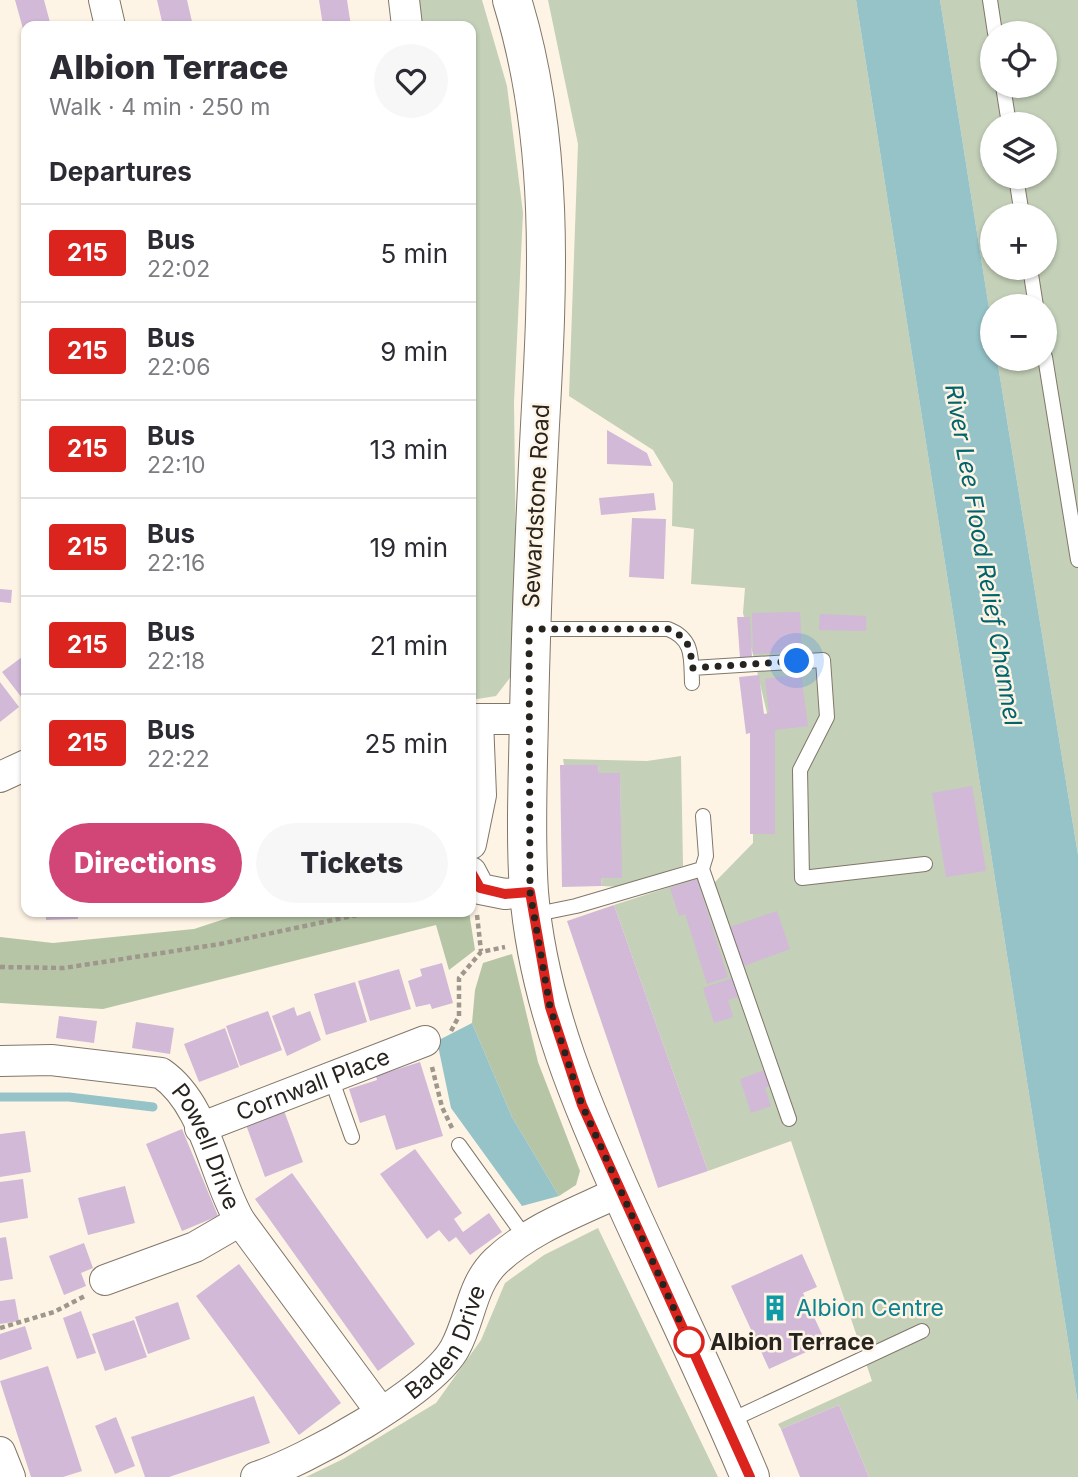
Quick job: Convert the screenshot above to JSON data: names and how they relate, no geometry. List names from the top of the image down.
{
  "streets": {
    "main road": ["Sewardstone Road"],
    "street": ["Cornwall Place", "Powell Drive", "Baden Drive"]
  },
  "crossings": [
    ["Sewardstone Road", "Baden Drive"],
    ["Cornwall Place", "Powell Drive"],
    ["Powell Drive", "Baden Drive"]
  ],
  "water": ["River Lee Flood Relief Channel"],
  "places": {
    "building": ["Albion Centre"],
    "other": ["Albion Terrace"]
  },
  "lines": ["bus line 215"],
  "page": {
    "map_buttons": ["+", "−"],
    "heading": [
      ["Albion Terrace", "Walk · 4 min · 250 m"],
      "Departures"
    ],
    "list": [
      {
        "mark": "215",
        "name": "Bus",
        "note": "22:02",
        "value": "5 min"
      },
      {
        "mark": "215",
        "name": "Bus",
        "note": "22:06",
        "value": "9 min"
      },
      {
        "mark": "215",
        "name": "Bus",
        "note": "22:10",
        "value": "13 min"
      },
      {
        "mark": "215",
        "name": "Bus",
        "note": "22:16",
        "value": "19 min"
      },
      {
        "mark": "215",
        "name": "Bus",
        "note": "22:18",
        "value": "21 min"
      },
      {
        "mark": "215",
        "name": "Bus",
        "note": "22:22",
        "value": "25 min"
      }
    ],
    "buttons": ["Directions", "Tickets"]
  }
}
